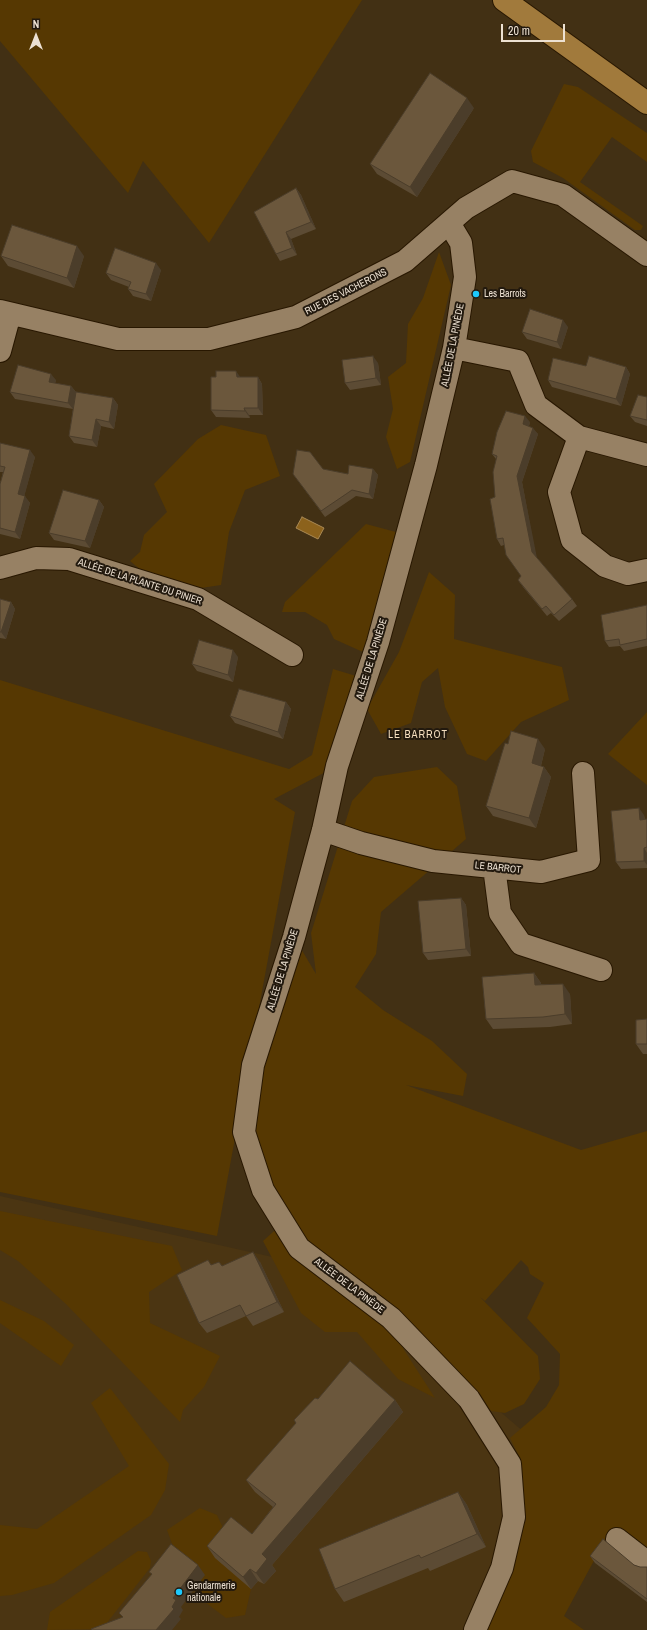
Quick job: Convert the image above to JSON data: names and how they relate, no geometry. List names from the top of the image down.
{
  "streets": {
    "street": [
      "RUE DES VACHERONS",
      "ALLÉE DE LA PINÈDE",
      "ALLÉE DE LA PLANTE DU PINIER",
      "LE BARROT"
    ]
  },
  "crossings": [
    ["RUE DES VACHERONS", "ALLÉE DE LA PINÈDE"],
    ["ALLÉE DE LA PINÈDE", "LE BARROT"]
  ],
  "districts": ["LE BARROT"],
  "places": ["Les Barrots", "Gendarmerie nationale"],
  "scale_bar": "20 m",
  "north": "top"
}
